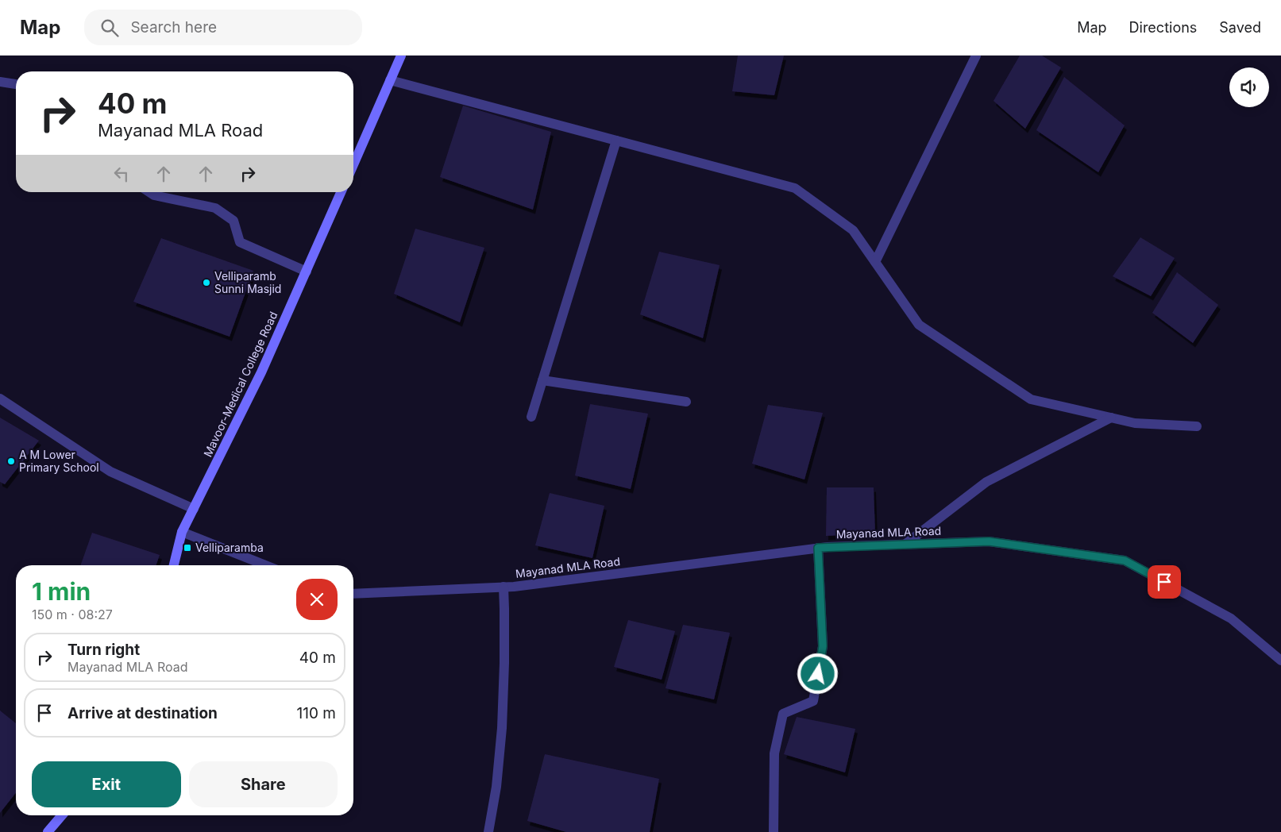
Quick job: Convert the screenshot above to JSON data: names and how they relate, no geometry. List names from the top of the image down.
{
  "streets": {
    "main road": ["Mavoor-Medical College Road"],
    "street": ["Mayanad MLA Road"]
  },
  "places": {
    "other": ["Velliparamb Sunni Masjid", "A M Lower Primary School"],
    "transit": ["Velliparamba"]
  },
  "page": {
    "header": "Map",
    "search": "Search here",
    "nav": ["Map", "Directions", "Saved"],
    "turn": ["40 m", "Mayanad MLA Road"],
    "heading": ["1 min", "150 m · 08:27"],
    "list": [
      {
        "name": "Turn right",
        "note": "Mayanad MLA Road",
        "value": "40 m"
      },
      {
        "name": "Arrive at destination",
        "value": "110 m"
      }
    ],
    "buttons": ["Exit", "Share"]
  }
}
